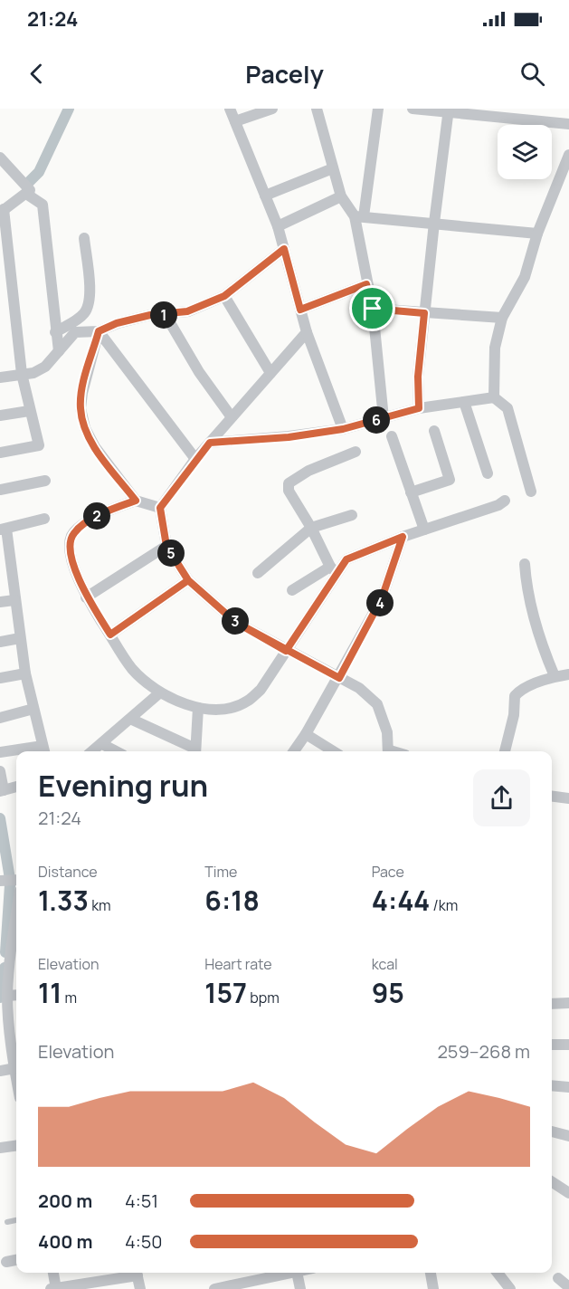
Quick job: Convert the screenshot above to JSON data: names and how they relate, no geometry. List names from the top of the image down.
{
  "page": {
    "status": "21:24",
    "header": "Pacely",
    "pins": [
      "1",
      "6",
      "2",
      "5",
      "4",
      "3"
    ],
    "heading": ["Evening run", "21:24"],
    "stats": [
      ["Distance", "1.33 km"],
      ["Time", "6:18"],
      ["Pace", "4:44 /km"],
      ["Elevation", "11 m"],
      ["Heart rate", "157 bpm"],
      ["kcal", "95"]
    ],
    "chart": ["Elevation", "259–268 m"],
    "list": [
      {
        "name": "200 m",
        "note": "4:51"
      },
      {
        "name": "400 m",
        "note": "4:50"
      }
    ]
  }
}
